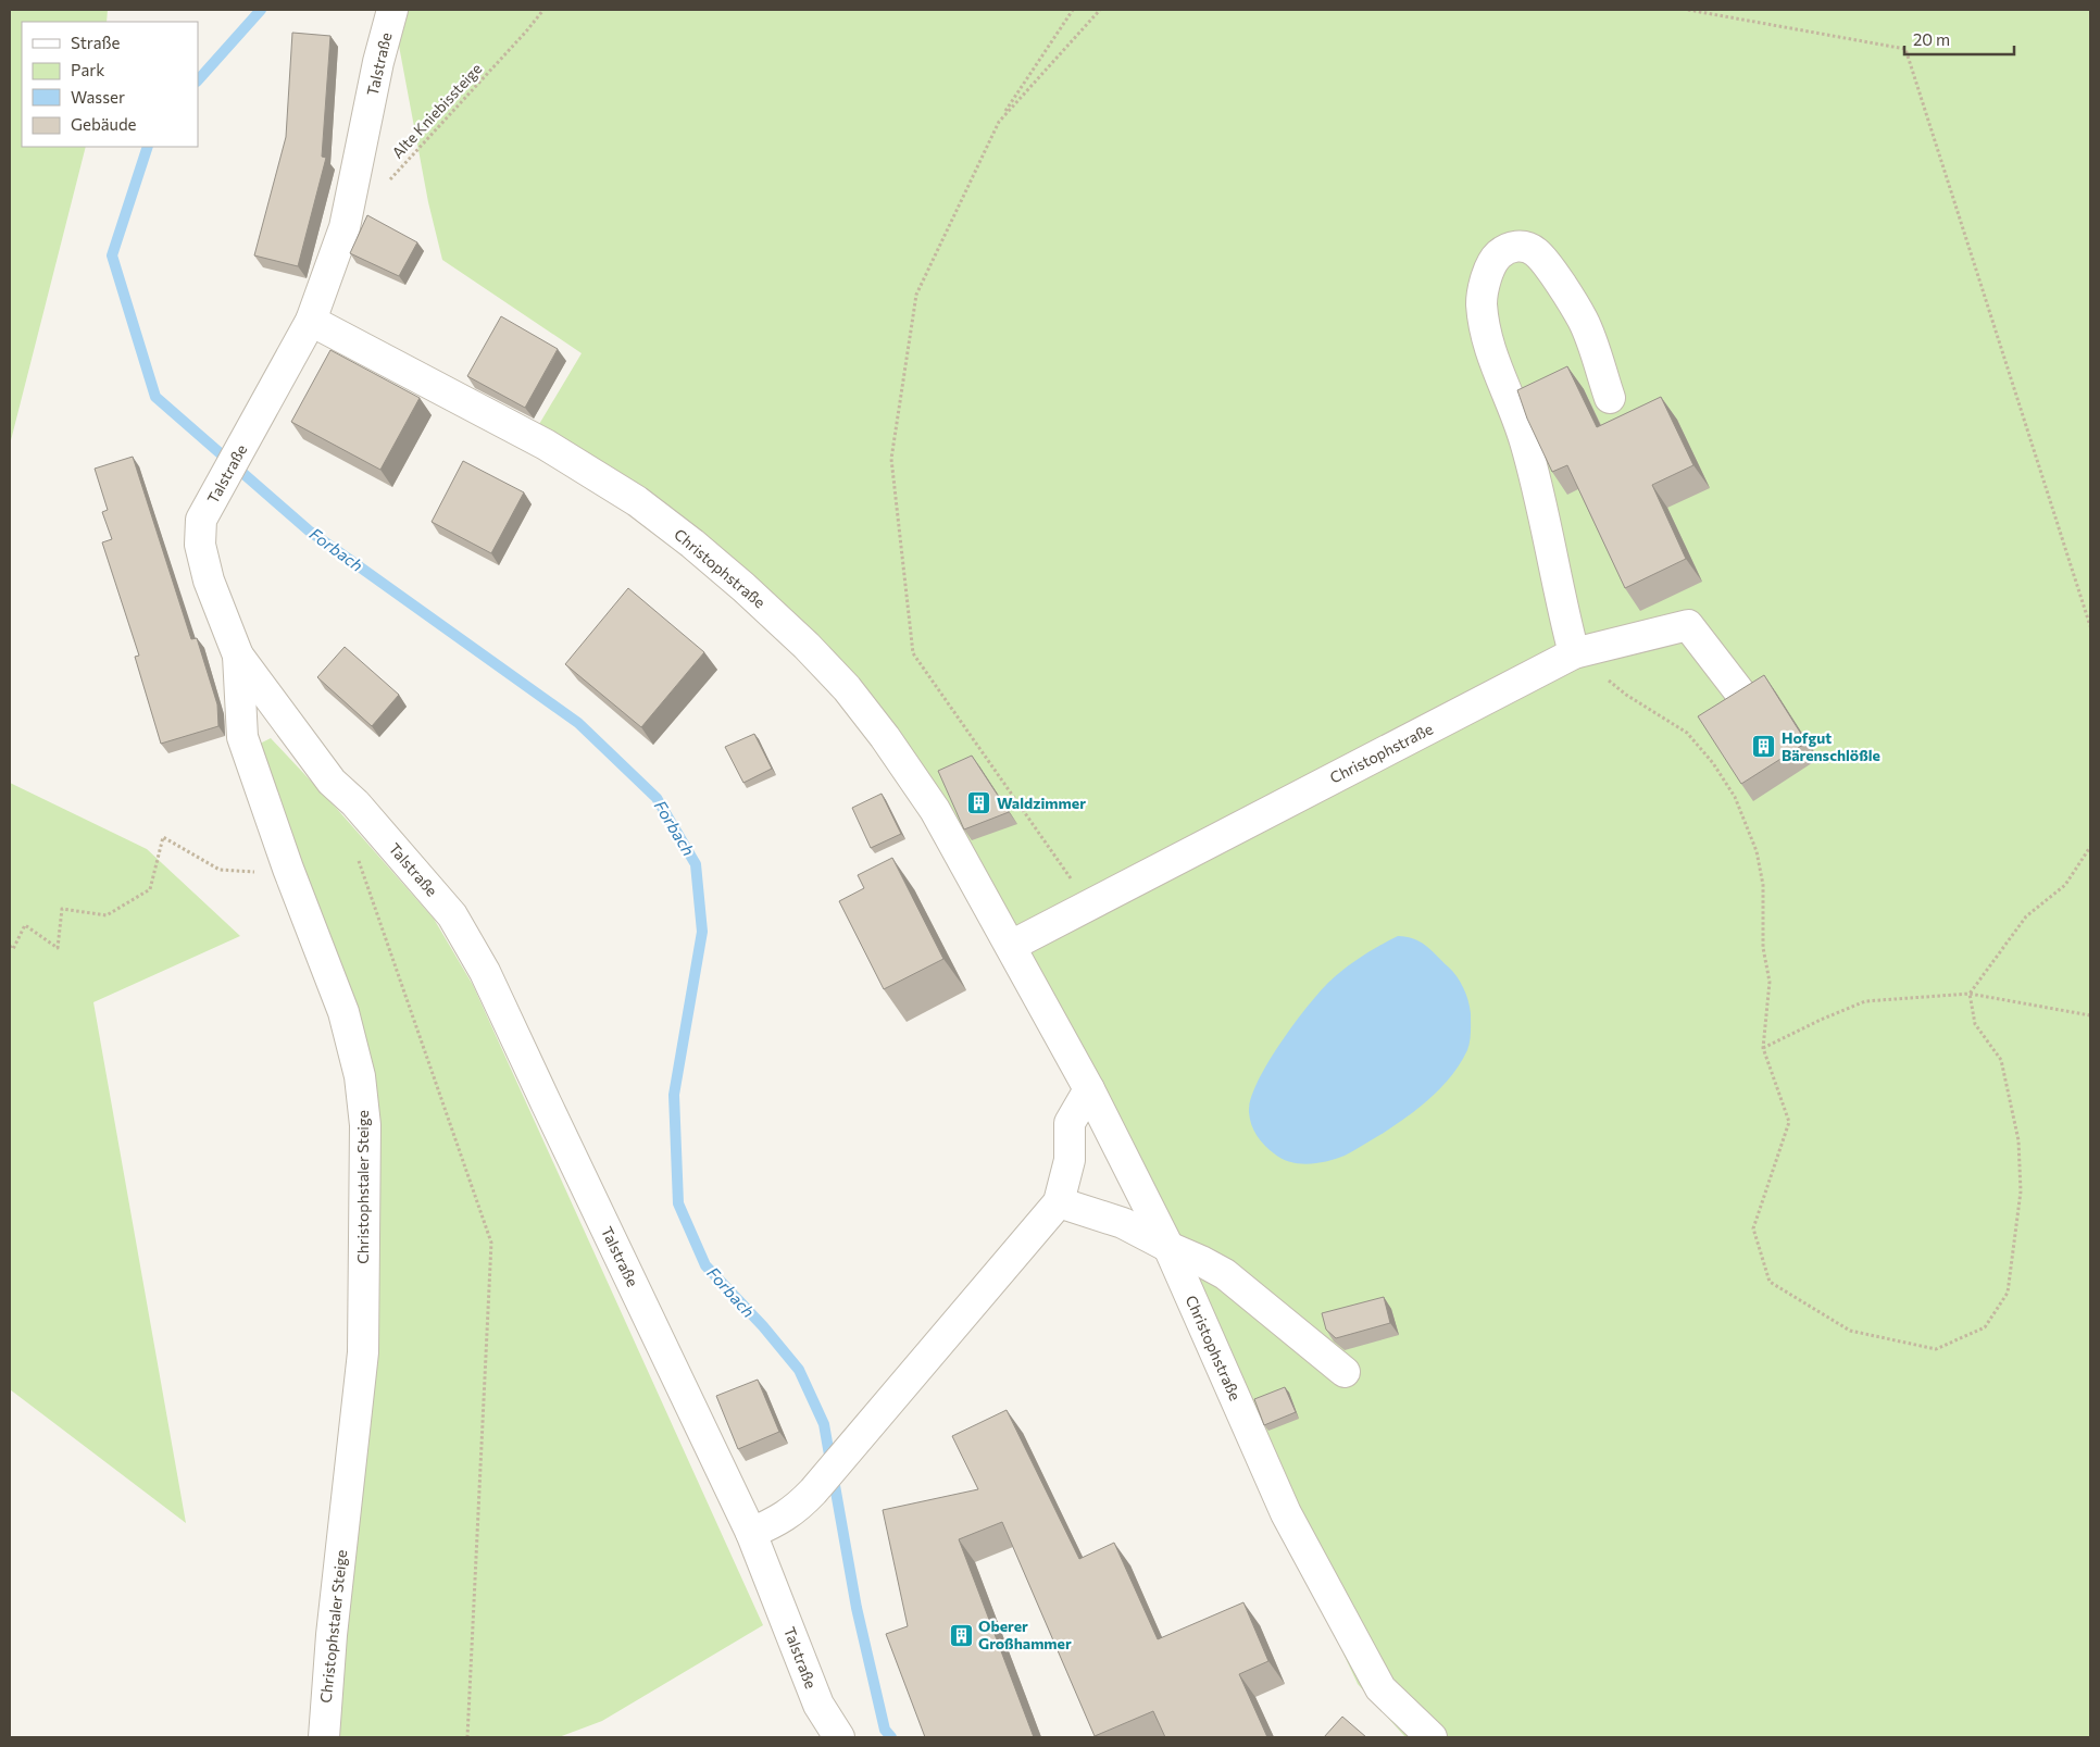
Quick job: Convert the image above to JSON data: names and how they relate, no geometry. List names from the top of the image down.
{
  "streets": {
    "street": ["Talstraße", "Christophstraße", "Christophstaler Steige"],
    "path": ["Alte Kniebissteige"]
  },
  "crossings": [
    ["Talstraße", "Christophstraße"],
    ["Talstraße", "Christophstaler Steige"]
  ],
  "water": ["Forbach"],
  "places": {
    "building": ["Hofgut Bärenschlößle", "Waldzimmer", "Oberer Großhammer"]
  },
  "legend": [
    "Straße",
    "Park",
    "Wasser",
    "Gebäude"
  ],
  "scale_bar": "20 m"
}
